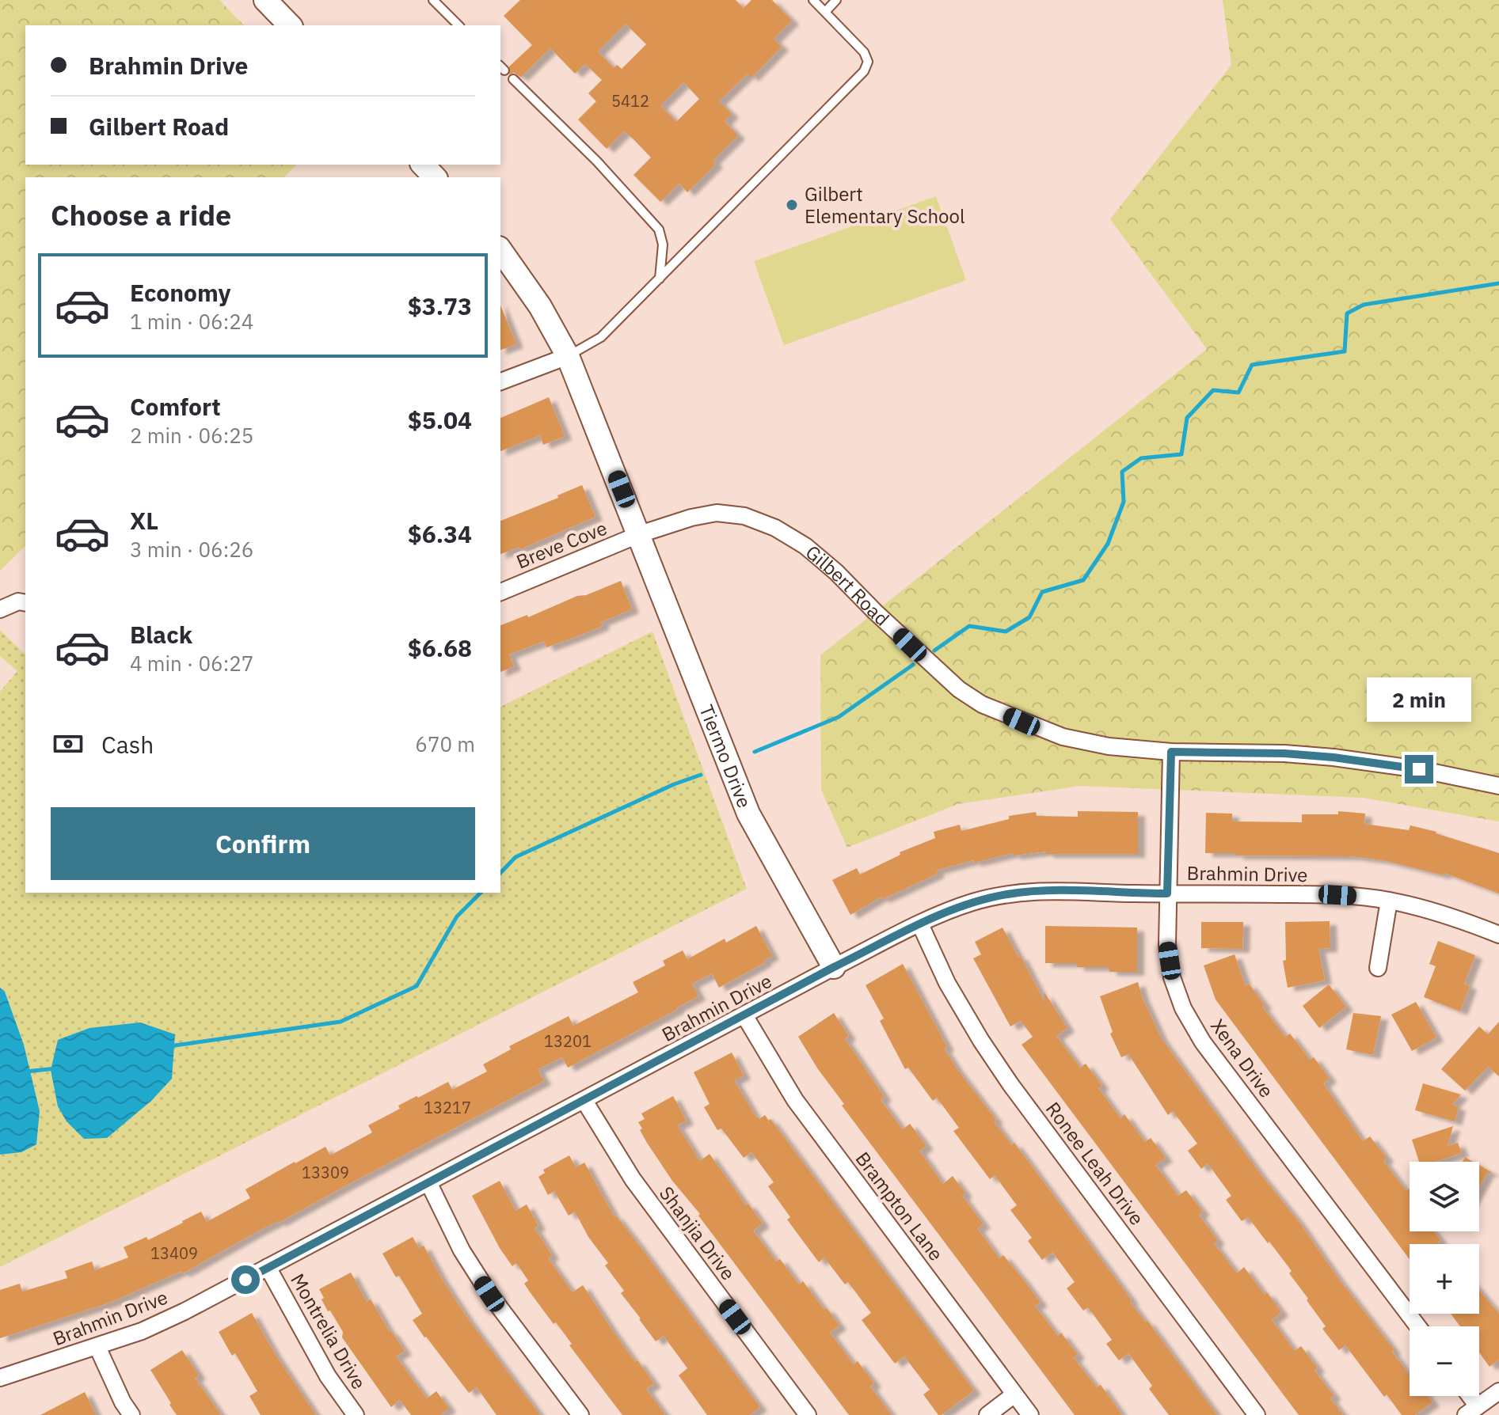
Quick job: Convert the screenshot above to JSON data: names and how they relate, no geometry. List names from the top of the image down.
{
  "streets": {
    "street": [
      "Breve Cove",
      "Gilbert Road",
      "Tiermo Drive",
      "Brahmin Drive",
      "Xena Drive",
      "Ronee Leah Drive",
      "Brampton Lane",
      "Shanjia Drive",
      "Montrelia Drive"
    ]
  },
  "crossings": [
    ["Breve Cove", "Gilbert Road"],
    ["Breve Cove", "Tiermo Drive"],
    ["Gilbert Road", "Tiermo Drive"],
    ["Gilbert Road", "Xena Drive"],
    ["Tiermo Drive", "Brahmin Drive"],
    ["Brahmin Drive", "Xena Drive"],
    ["Brahmin Drive", "Ronee Leah Drive"],
    ["Brahmin Drive", "Brampton Lane"],
    ["Brahmin Drive", "Shanjia Drive"],
    ["Brahmin Drive", "Montrelia Drive"]
  ],
  "places": ["Gilbert Elementary School"],
  "house_numbers": [
    "5412",
    "13201",
    "13217",
    "13309",
    "13409"
  ],
  "page": {
    "banner": ["Brahmin Drive", "Gilbert Road"],
    "heading": "Choose a ride",
    "list": [
      {
        "name": "Economy",
        "note": "1 min · 06:24",
        "value": "$3.73"
      },
      {
        "name": "Comfort",
        "note": "2 min · 06:25",
        "value": "$5.04"
      },
      {
        "name": "XL",
        "note": "3 min · 06:26",
        "value": "$6.34"
      },
      {
        "name": "Black",
        "note": "4 min · 06:27",
        "value": "$6.68"
      }
    ],
    "bubble": "2 min",
    "pay": ["Cash", "670 m"],
    "buttons": "Confirm",
    "map_buttons": ["+", "−"]
  }
}
